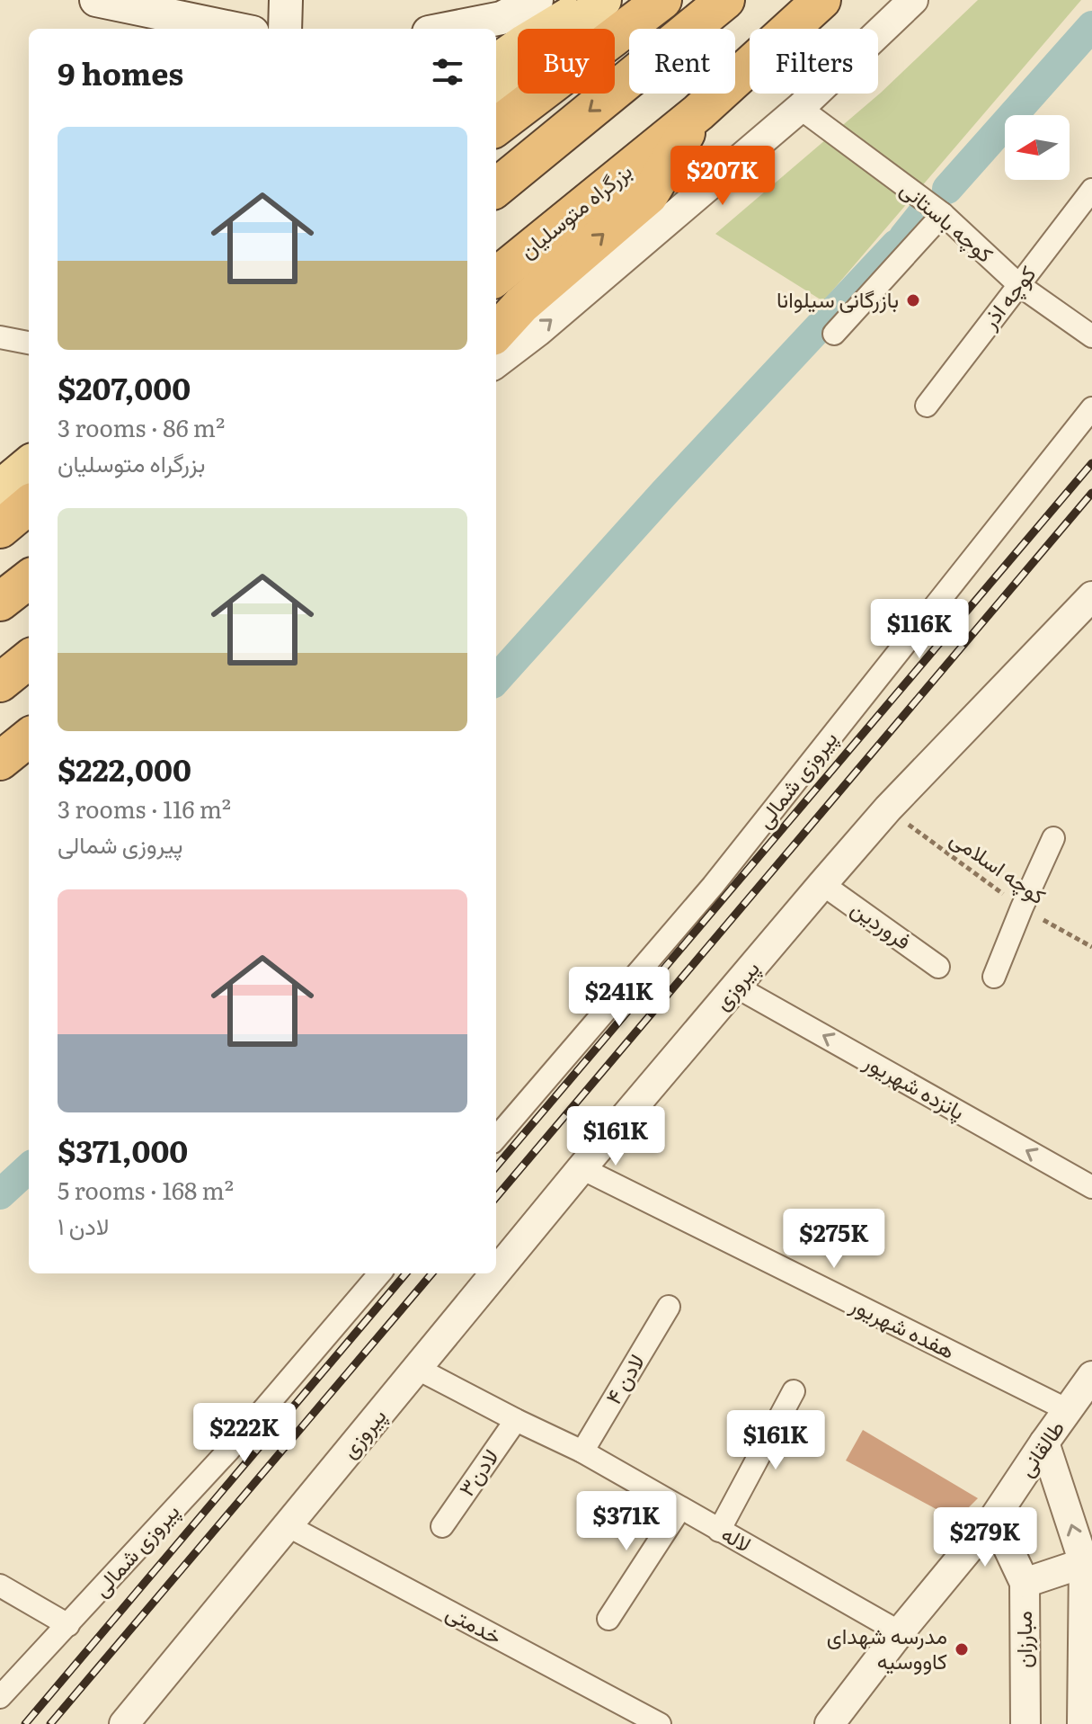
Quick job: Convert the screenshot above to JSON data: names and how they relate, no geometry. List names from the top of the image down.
{
  "streets": {
    "highway": ["بزرگراه متوسلیان"],
    "street": [
      "کوچه باستانی",
      "کوچه اذر",
      "پیروزی شمالی",
      "فروردین",
      "پیروزی",
      "پانزده شهریور",
      "هفده شهریور",
      "لادن ۴",
      "طالقانی",
      "لادن۳",
      "لاله",
      "خدمتی",
      "مبارزان"
    ],
    "path": ["کوچه اسلامی"]
  },
  "crossings": [
    ["کوچه باستانی", "کوچه اذر"],
    ["کوچه اسلامی", "پیروزی"],
    ["فروردین", "پیروزی"],
    ["پیروزی", "پانزده شهریور"],
    ["پیروزی", "هفده شهریور"],
    ["پیروزی", "لاله"],
    ["پیروزی", "خدمتی"],
    ["هفده شهریور", "طالقانی"],
    ["لادن ۴", "لاله"],
    ["طالقانی", "لاله"],
    ["طالقانی", "مبارزان"],
    ["لادن۳", "لاله"]
  ],
  "one_way": ["پانزده شهریور"],
  "places": ["بازرگانی سیلوانا", "مدرسه شهدای کاووسیه"],
  "north": "left",
  "page": {
    "chip": ["Buy", "Rent", "Filters"],
    "heading": "9 homes",
    "list": [
      {
        "name": "$207,000",
        "note": "3 rooms · 86 m² · بزرگراه متوسلیان"
      },
      {
        "name": "$222,000",
        "note": "3 rooms · 116 m² · پیروزی شمالی"
      },
      {
        "name": "$371,000",
        "note": "5 rooms · 168 m² · لادن ۱"
      }
    ],
    "price": [
      "$207K",
      "$116K",
      "$241K",
      "$161K",
      "$275K",
      "$222K",
      "$161K",
      "$371K",
      "$279K"
    ]
  }
}
